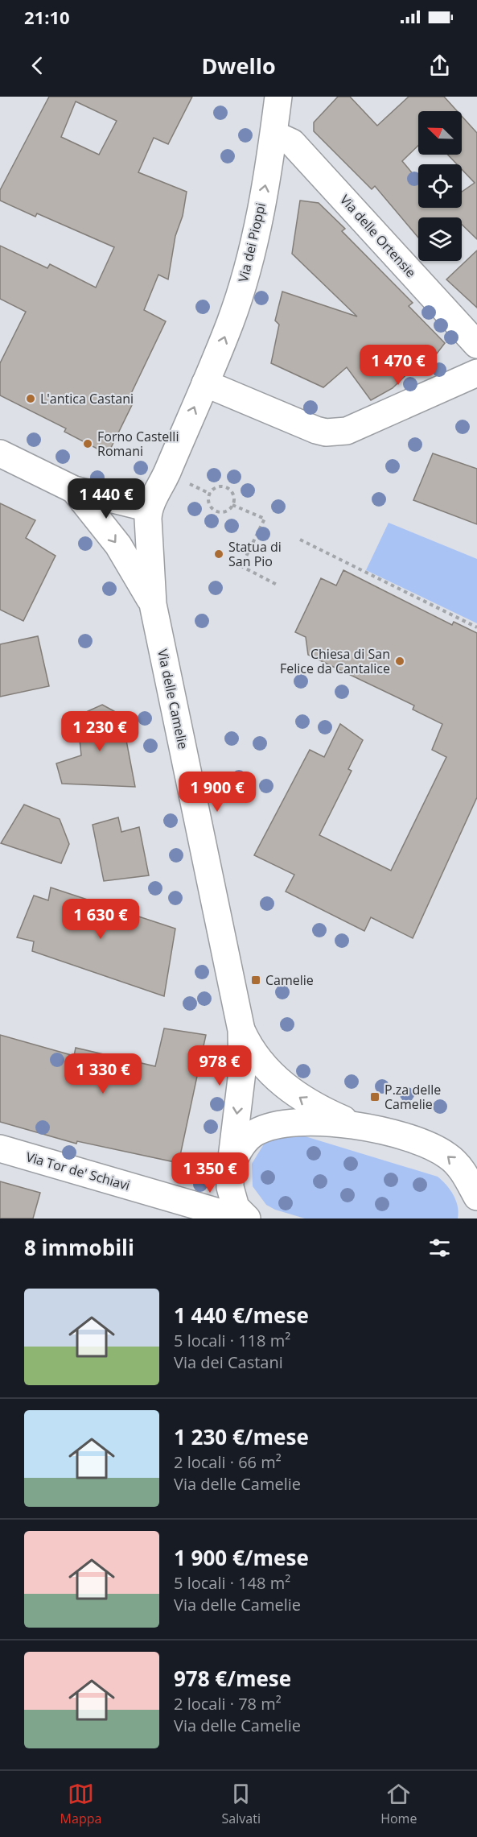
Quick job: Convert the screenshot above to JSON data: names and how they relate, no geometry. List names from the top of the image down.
{
  "streets": {
    "street": [
      "Via delle Ortensie",
      "Via dei Pioppi",
      "Via delle Camelie",
      "Via Tor de' Schiavi"
    ]
  },
  "crossings": [
    ["Via delle Ortensie", "Via dei Pioppi"],
    ["Via dei Pioppi", "Via delle Camelie"]
  ],
  "one_way": ["Via dei Pioppi"],
  "places": {
    "other": [
      "L'antica Castani",
      "Forno Castelli Romani",
      "Statua di San Pio",
      "Chiesa di San Felice da Cantalice"
    ],
    "transit": ["Camelie", "P.za delle Camelie"]
  },
  "north": "top left",
  "page": {
    "status": "21:10",
    "header": "Dwello",
    "price": [
      "1 470 €",
      "1 440 €",
      "1 230 €",
      "1 900 €",
      "1 630 €",
      "978 €",
      "1 330 €",
      "1 350 €"
    ],
    "heading": "8 immobili",
    "list": [
      {
        "name": "1 440 €/mese",
        "note": "5 locali · 118 m² · Via dei Castani"
      },
      {
        "name": "1 230 €/mese",
        "note": "2 locali · 66 m² · Via delle Camelie"
      },
      {
        "name": "1 900 €/mese",
        "note": "5 locali · 148 m² · Via delle Camelie"
      },
      {
        "name": "978 €/mese",
        "note": "2 locali · 78 m² · Via delle Camelie"
      }
    ],
    "tabs": ["Mappa", "Salvati", "Home"]
  }
}
